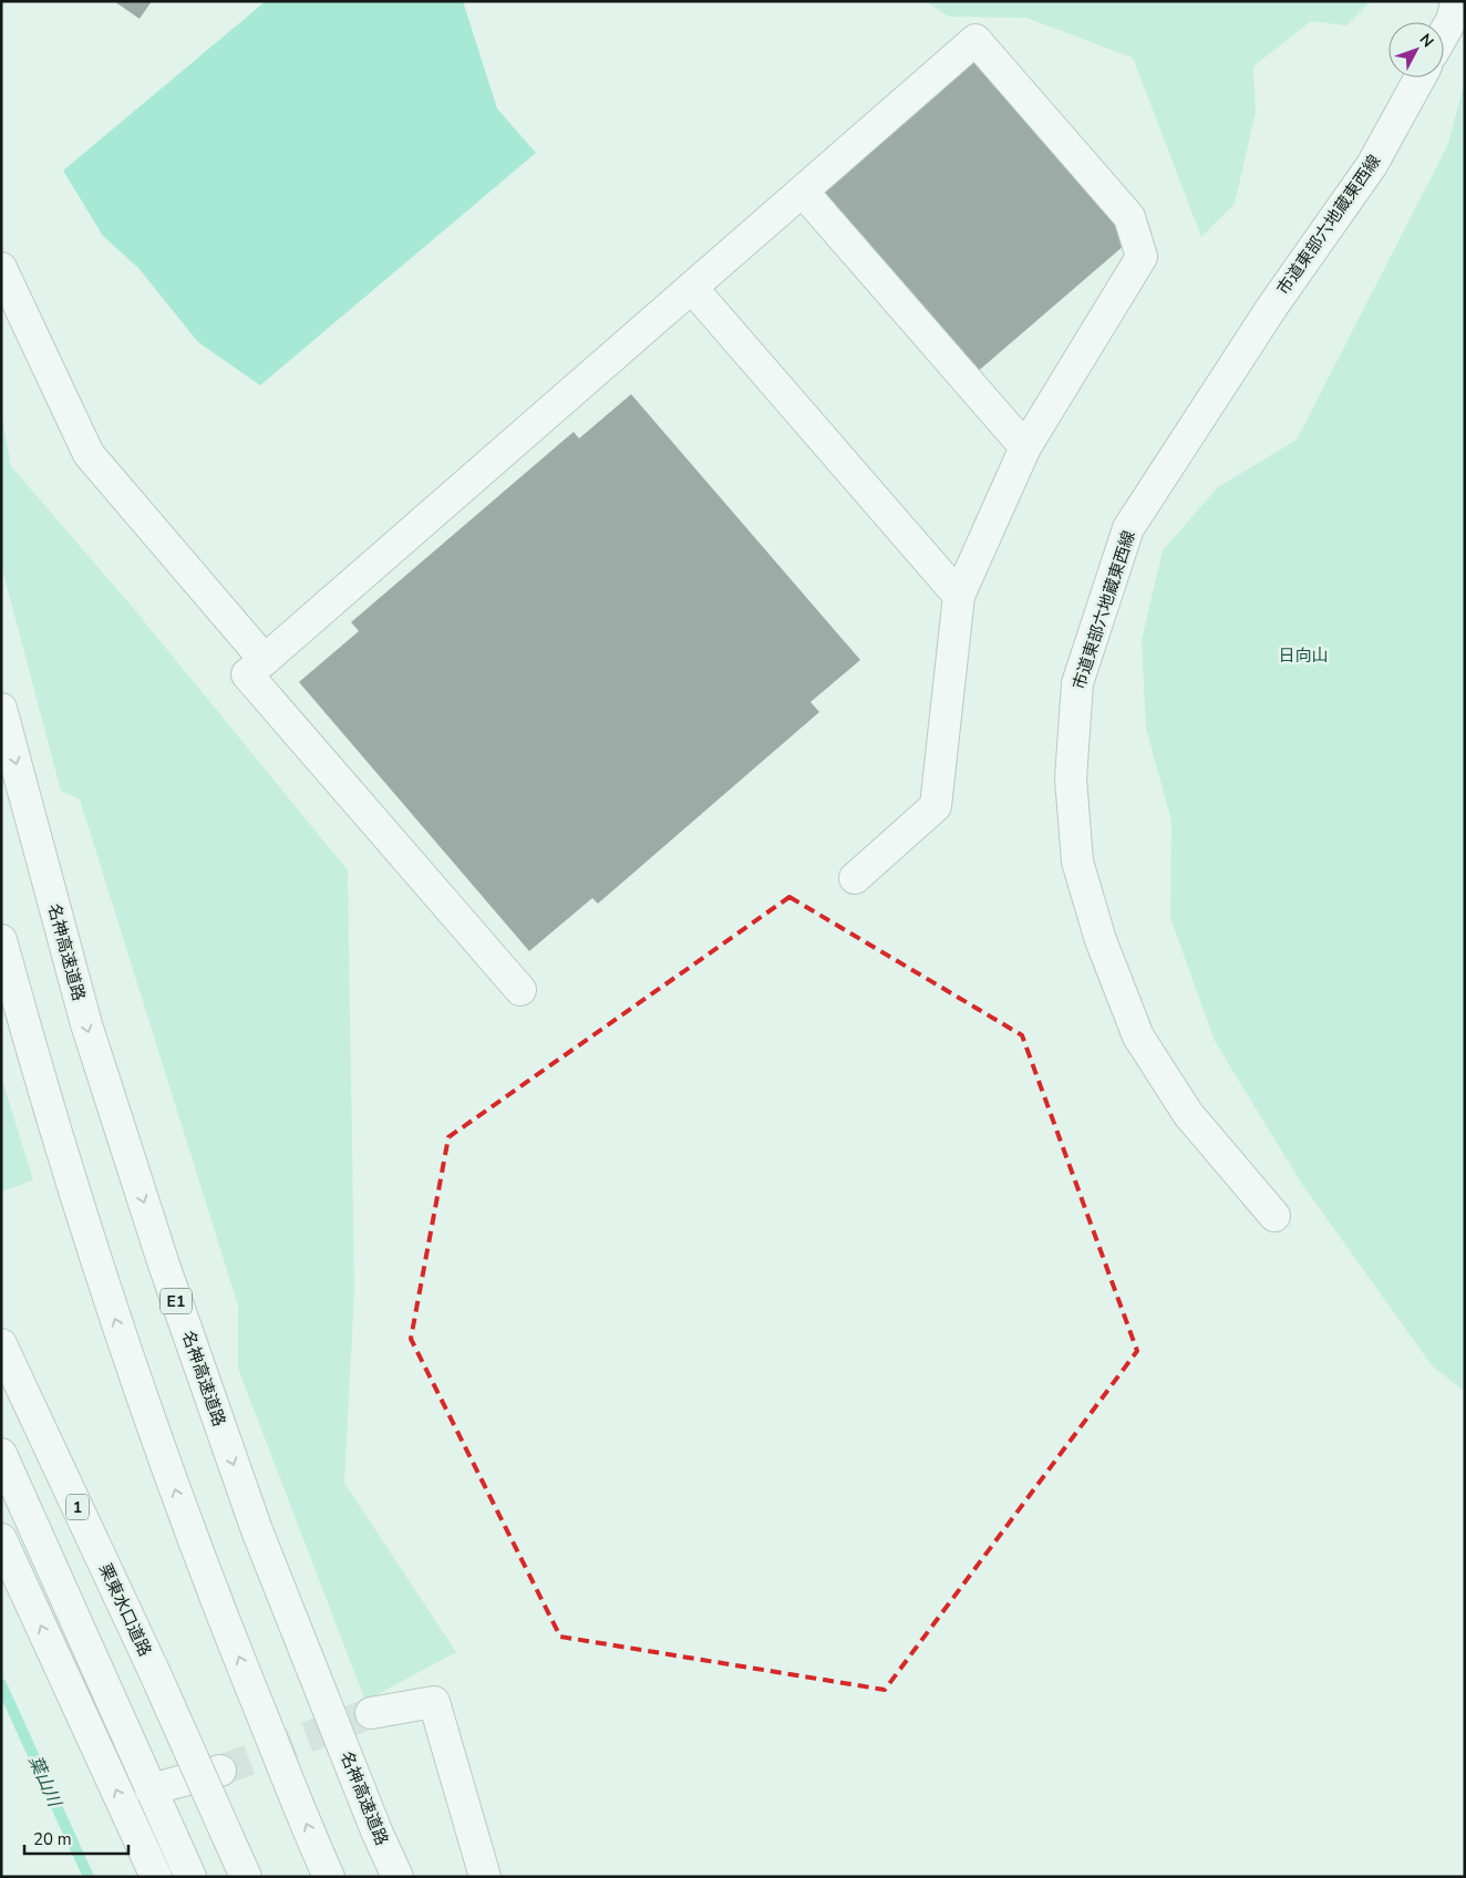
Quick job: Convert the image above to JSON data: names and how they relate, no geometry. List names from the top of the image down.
{
  "streets": {
    "main road": [
      "市道東部六地蔵東西線",
      "名神高速道路",
      "E1",
      "1",
      "栗東水口道路"
    ]
  },
  "water": ["葉山川"],
  "parks": ["日向山"],
  "scale_bar": "20 m",
  "north": "top right"
}
